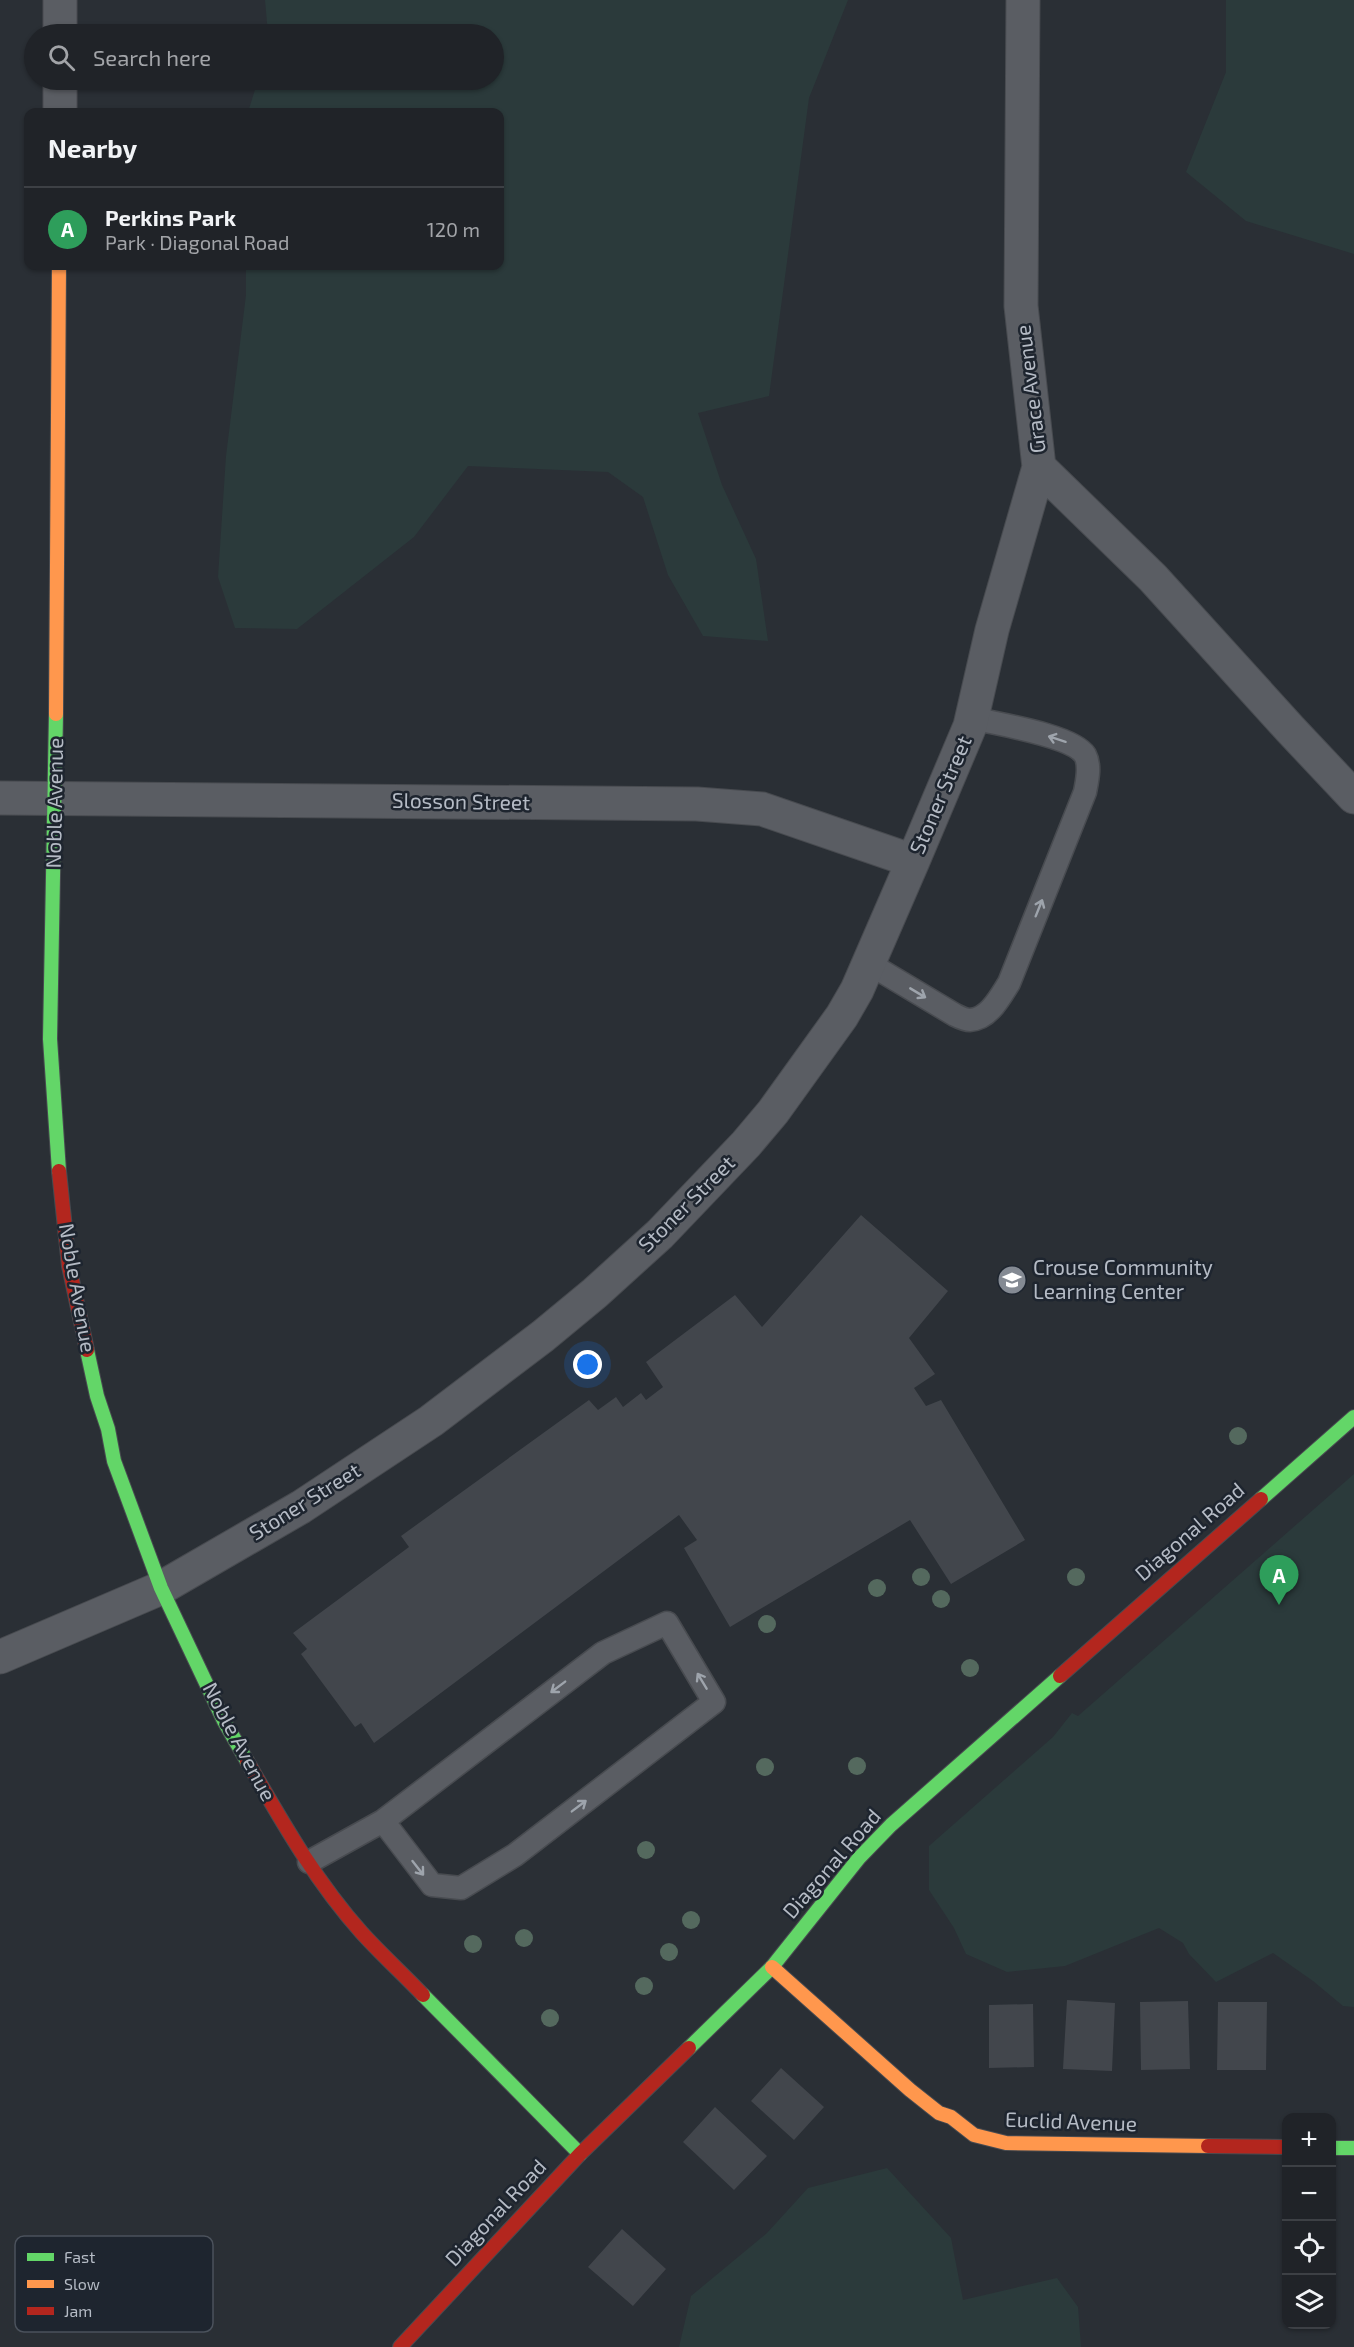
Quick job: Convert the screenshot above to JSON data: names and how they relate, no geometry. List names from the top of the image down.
{
  "streets": {
    "street": [
      "Grace Avenue",
      "Stoner Street",
      "Slosson Street",
      "Noble Avenue",
      "Diagonal Road",
      "Euclid Avenue"
    ]
  },
  "crossings": [
    ["Grace Avenue", "Stoner Street"],
    ["Stoner Street", "Slosson Street"],
    ["Stoner Street", "Noble Avenue"],
    ["Slosson Street", "Noble Avenue"],
    ["Noble Avenue", "Diagonal Road"],
    ["Diagonal Road", "Euclid Avenue"]
  ],
  "places": {
    "school or university": ["Crouse Community Learning Center"]
  },
  "legend": ["Fast", "Slow", "Jam"],
  "page": {
    "search": "Search here",
    "heading": "Nearby",
    "list": [
      {
        "mark": "A",
        "name": "Perkins Park",
        "note": "Park · Diagonal Road",
        "value": "120 m"
      }
    ],
    "pins": "A",
    "map_buttons": ["+", "−"]
  }
}
